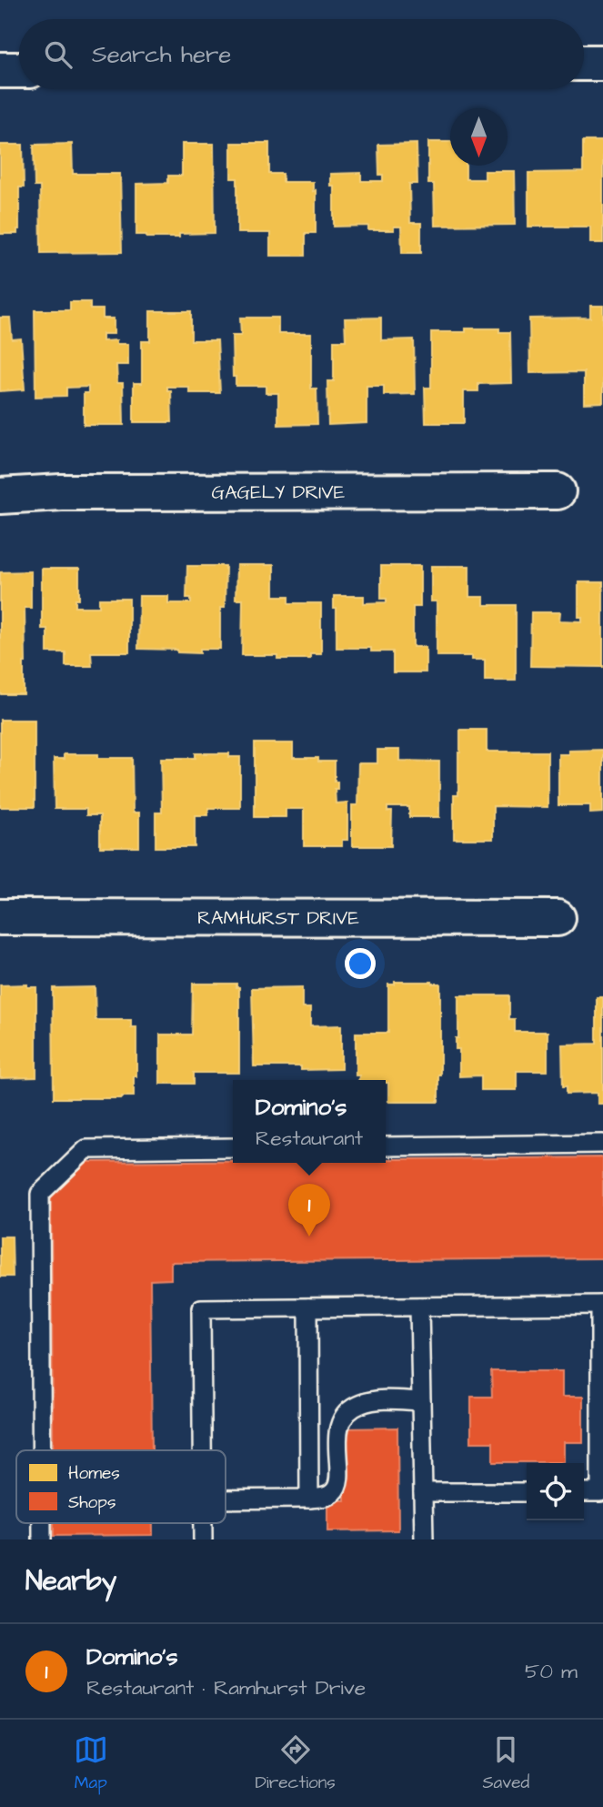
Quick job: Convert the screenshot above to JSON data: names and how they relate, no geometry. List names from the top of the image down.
{
  "streets": {
    "street": ["GAGELY DRIVE", "RAMHURST DRIVE"]
  },
  "legend": ["Homes", "Shops"],
  "north": "bottom",
  "page": {
    "search": "Search here",
    "popup": ["Domino's", "Restaurant"],
    "pins": "1",
    "heading": "Nearby",
    "list": [
      {
        "mark": "1",
        "name": "Domino's",
        "note": "Restaurant · Ramhurst Drive",
        "value": "50 m"
      }
    ],
    "nav": ["Map", "Directions", "Saved"]
  }
}
